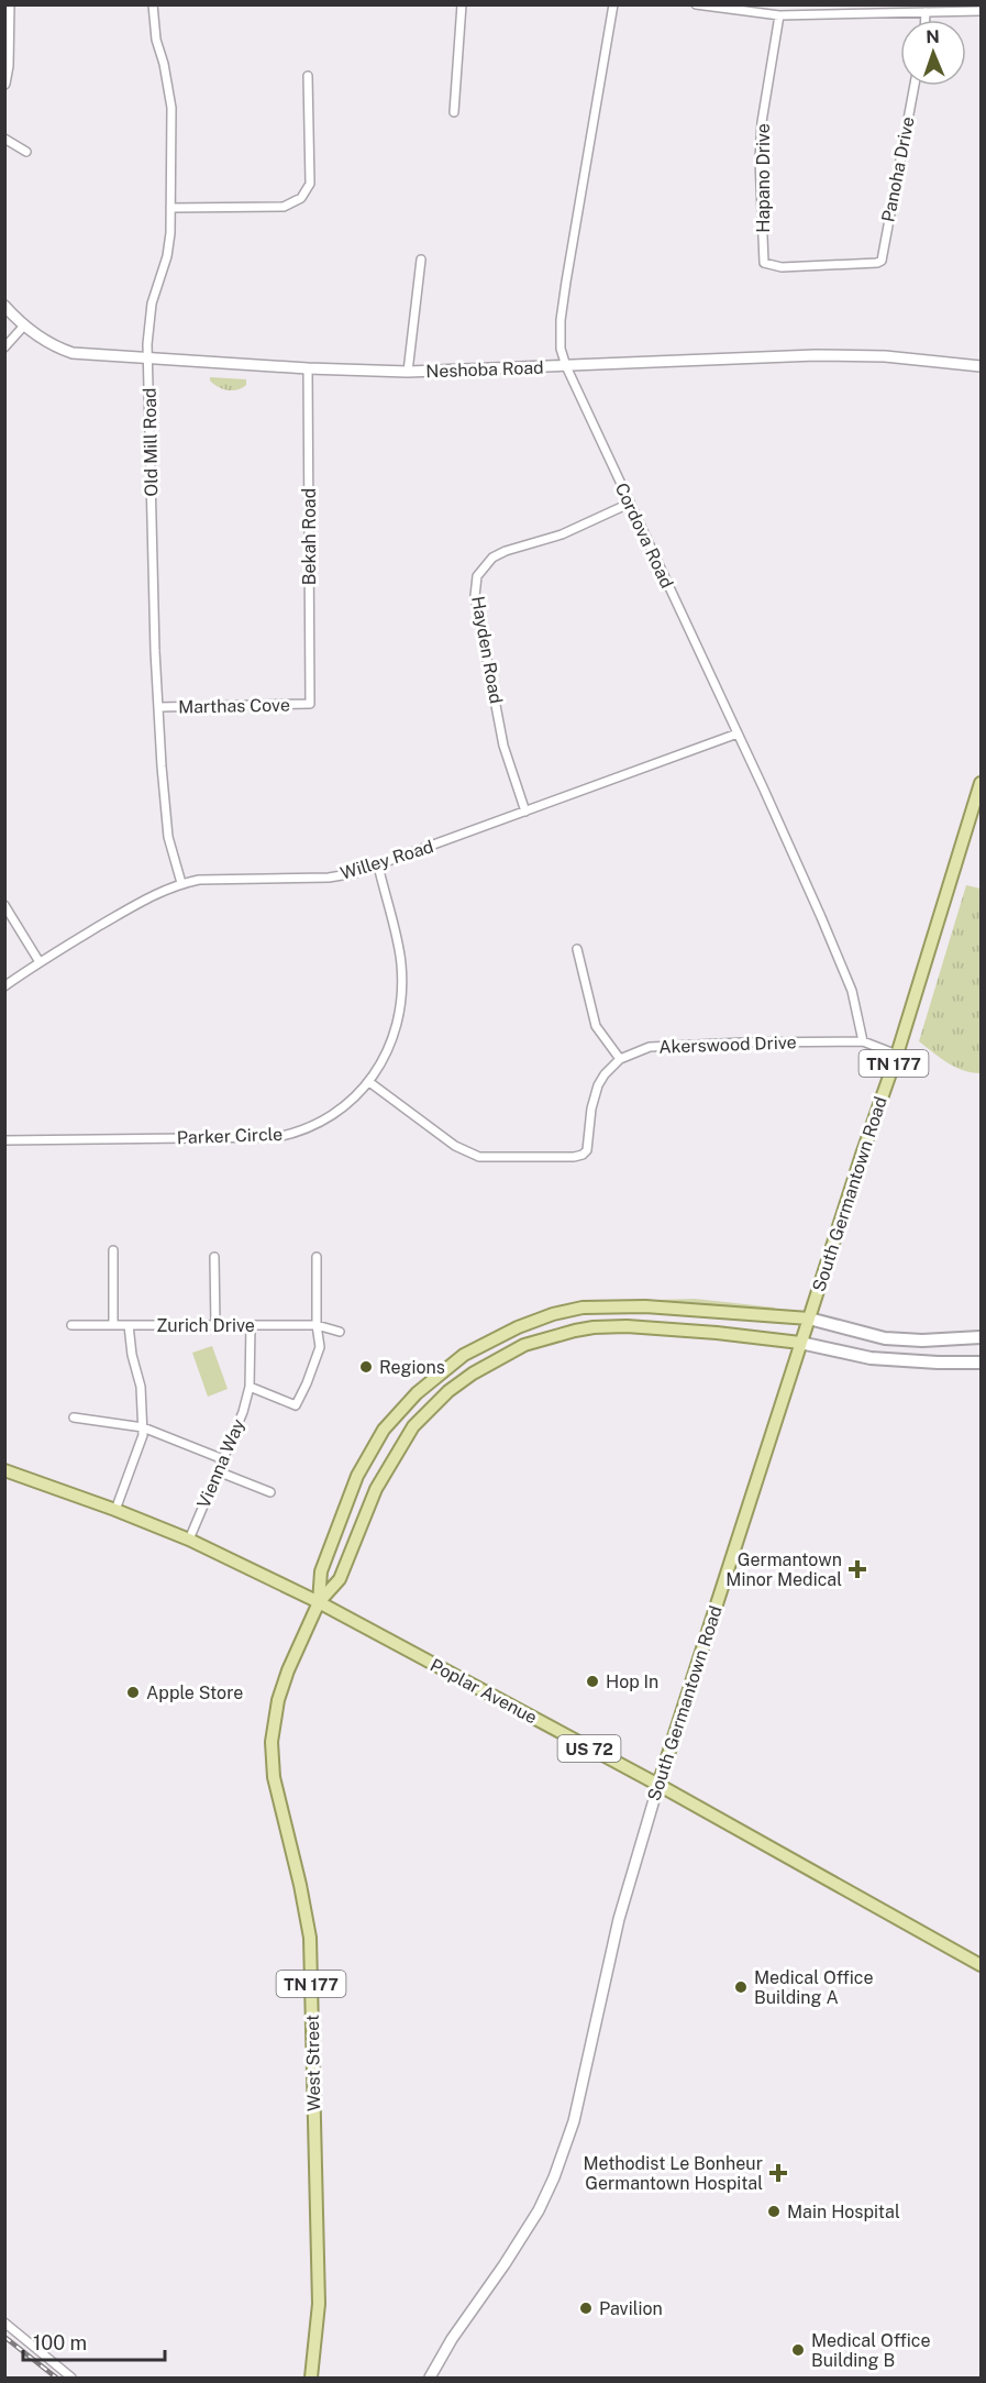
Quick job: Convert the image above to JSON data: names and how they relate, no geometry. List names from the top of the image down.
{
  "streets": {
    "main road": [
      "TN 177",
      "South Germantown Road",
      "Poplar Avenue",
      "US 72",
      "West Street"
    ],
    "street": [
      "Panoha Drive",
      "Hapano Drive",
      "Neshoba Road",
      "Old Mill Road",
      "Cordova Road",
      "Bekah Road",
      "Hayden Road",
      "Marthas Cove",
      "Willey Road",
      "Akerswood Drive",
      "Parker Circle",
      "Zurich Drive",
      "Vienna Way"
    ]
  },
  "crossings": [
    ["Panoha Drive", "Hapano Drive"],
    ["Neshoba Road", "Old Mill Road"],
    ["Neshoba Road", "Cordova Road"],
    ["Neshoba Road", "Bekah Road"],
    ["Old Mill Road", "Marthas Cove"],
    ["Old Mill Road", "Willey Road"],
    ["Cordova Road", "Hayden Road"],
    ["Cordova Road", "Willey Road"],
    ["Cordova Road", "Akerswood Drive"],
    ["Bekah Road", "Marthas Cove"],
    ["Hayden Road", "Willey Road"],
    ["Willey Road", "Parker Circle"],
    ["Akerswood Drive", "Parker Circle"],
    ["Akerswood Drive", "South Germantown Road"],
    ["South Germantown Road", "Poplar Avenue"],
    ["Zurich Drive", "Vienna Way"],
    ["Vienna Way", "Poplar Avenue"],
    ["Poplar Avenue", "West Street"]
  ],
  "places": {
    "other": [
      "Regions",
      "Hop In",
      "Apple Store",
      "Medical Office Building A",
      "Main Hospital",
      "Pavilion",
      "Medical Office Building B"
    ],
    "health": ["Germantown Minor Medical", "Methodist Le Bonheur Germantown Hospital"]
  },
  "scale_bar": "100 m",
  "north": "top"
}
